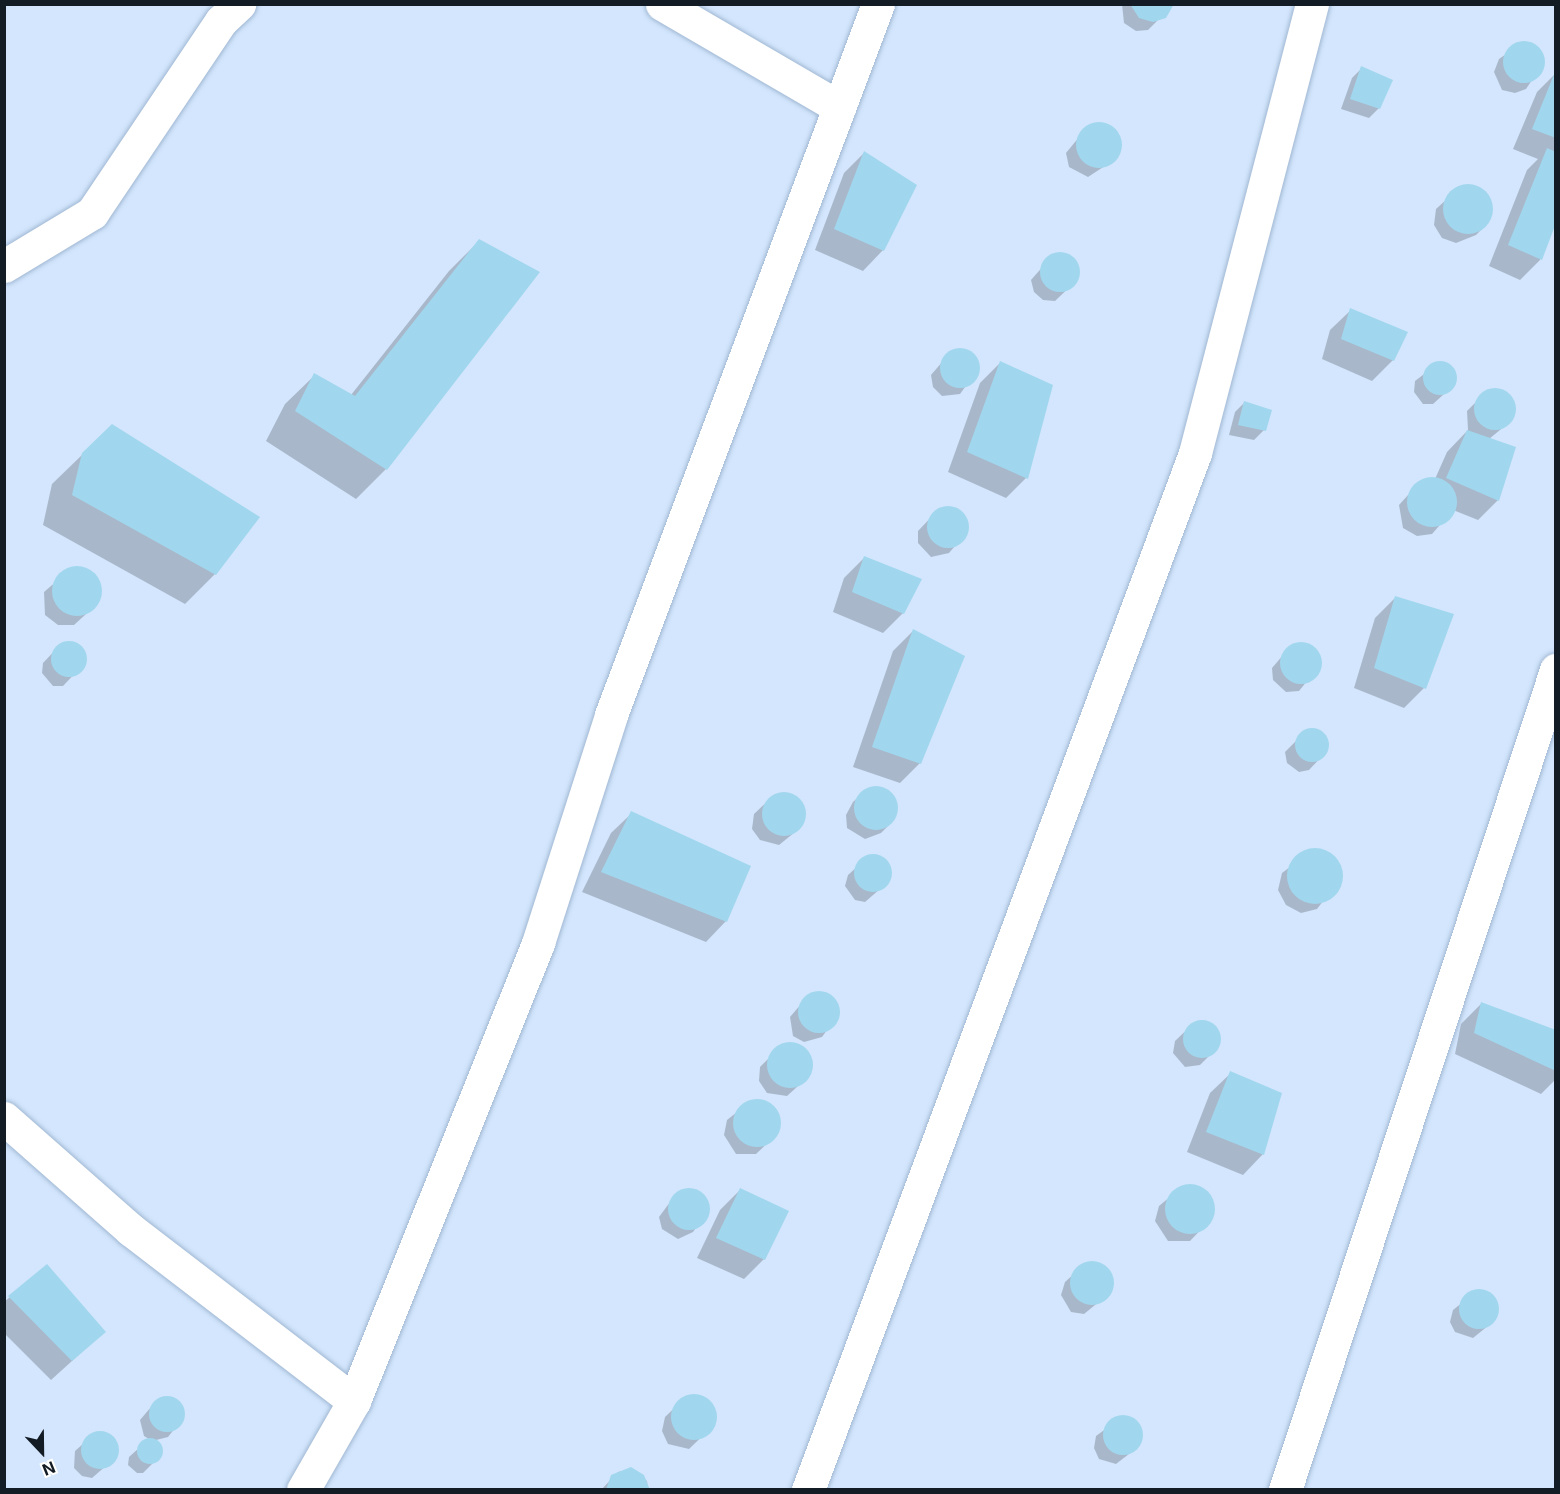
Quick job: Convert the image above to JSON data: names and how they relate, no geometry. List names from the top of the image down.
{
  "north": "bottom"
}
